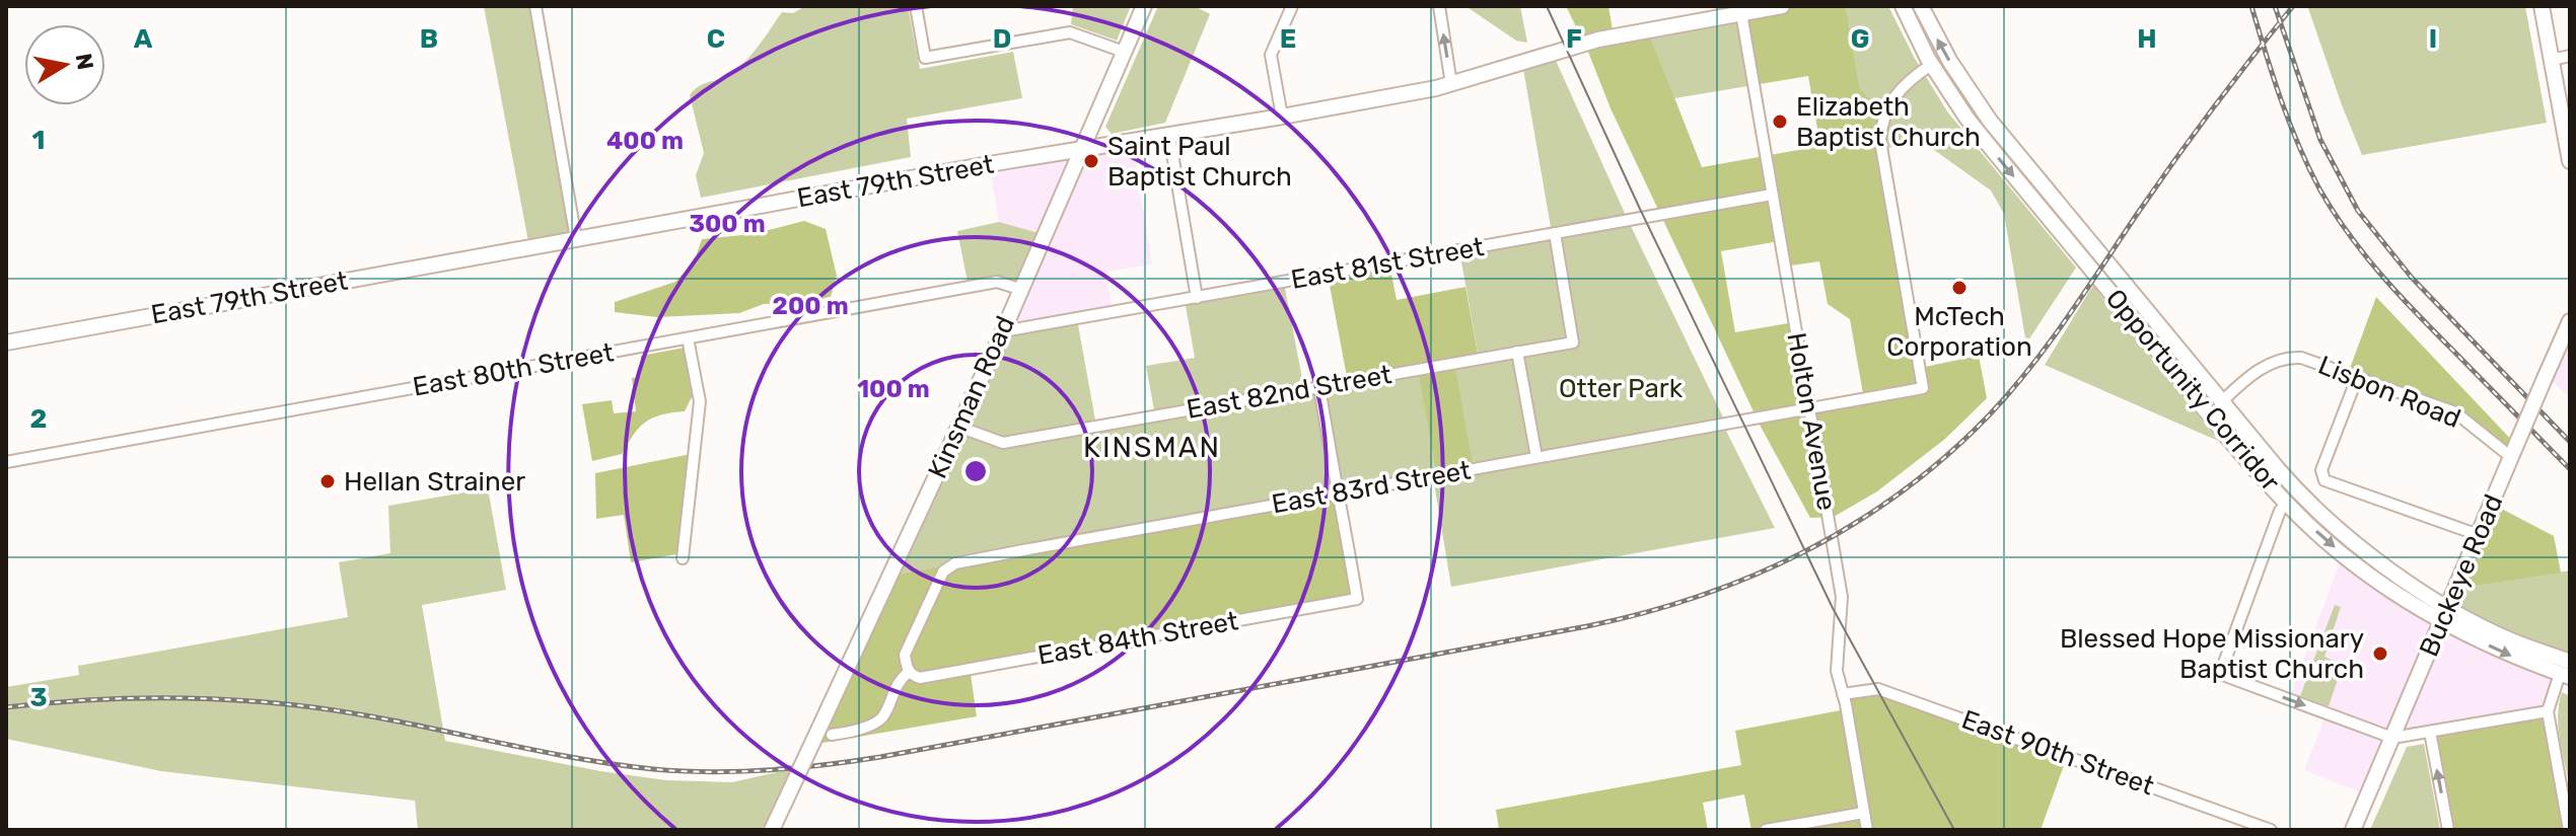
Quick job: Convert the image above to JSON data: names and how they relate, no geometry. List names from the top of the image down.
{
  "streets": {
    "main road": [
      "East 79th Street",
      "Opportunity Corridor",
      "Kinsman Road",
      "Buckeye Road"
    ],
    "street": [
      "East 81st Street",
      "East 80th Street",
      "East 82nd Street",
      "Lisbon Road",
      "Holton Avenue",
      "East 83rd Street",
      "East 84th Street",
      "East 90th Street"
    ]
  },
  "crossings": [
    ["East 79th Street", "Kinsman Road"],
    ["East 79th Street", "Holton Avenue"],
    ["East 81st Street", "East 82nd Street"],
    ["East 81st Street", "Kinsman Road"],
    ["East 81st Street", "Holton Avenue"],
    ["East 80th Street", "Kinsman Road"],
    ["Opportunity Corridor", "Lisbon Road"],
    ["Opportunity Corridor", "East 83rd Street"],
    ["Opportunity Corridor", "Buckeye Road"],
    ["East 82nd Street", "Kinsman Road"],
    ["Lisbon Road", "Buckeye Road"],
    ["Holton Avenue", "East 83rd Street"],
    ["Holton Avenue", "East 90th Street"],
    ["East 83rd Street", "East 84th Street"]
  ],
  "districts": ["KINSMAN"],
  "parks": ["Otter Park"],
  "places": [
    "Elizabeth Baptist Church",
    "Saint Paul Baptist Church",
    "McTech Corporation",
    "Hellan Strainer",
    "Blessed Hope Missionary Baptist Church"
  ],
  "north": "right",
  "grid": {
    "columns": [
      "A",
      "B",
      "C",
      "D",
      "E",
      "F",
      "G",
      "H",
      "I"
    ],
    "rows": ["1", "2", "3"]
  },
  "rings": [
    "400 m",
    "300 m",
    "200 m",
    "100 m"
  ]
}
